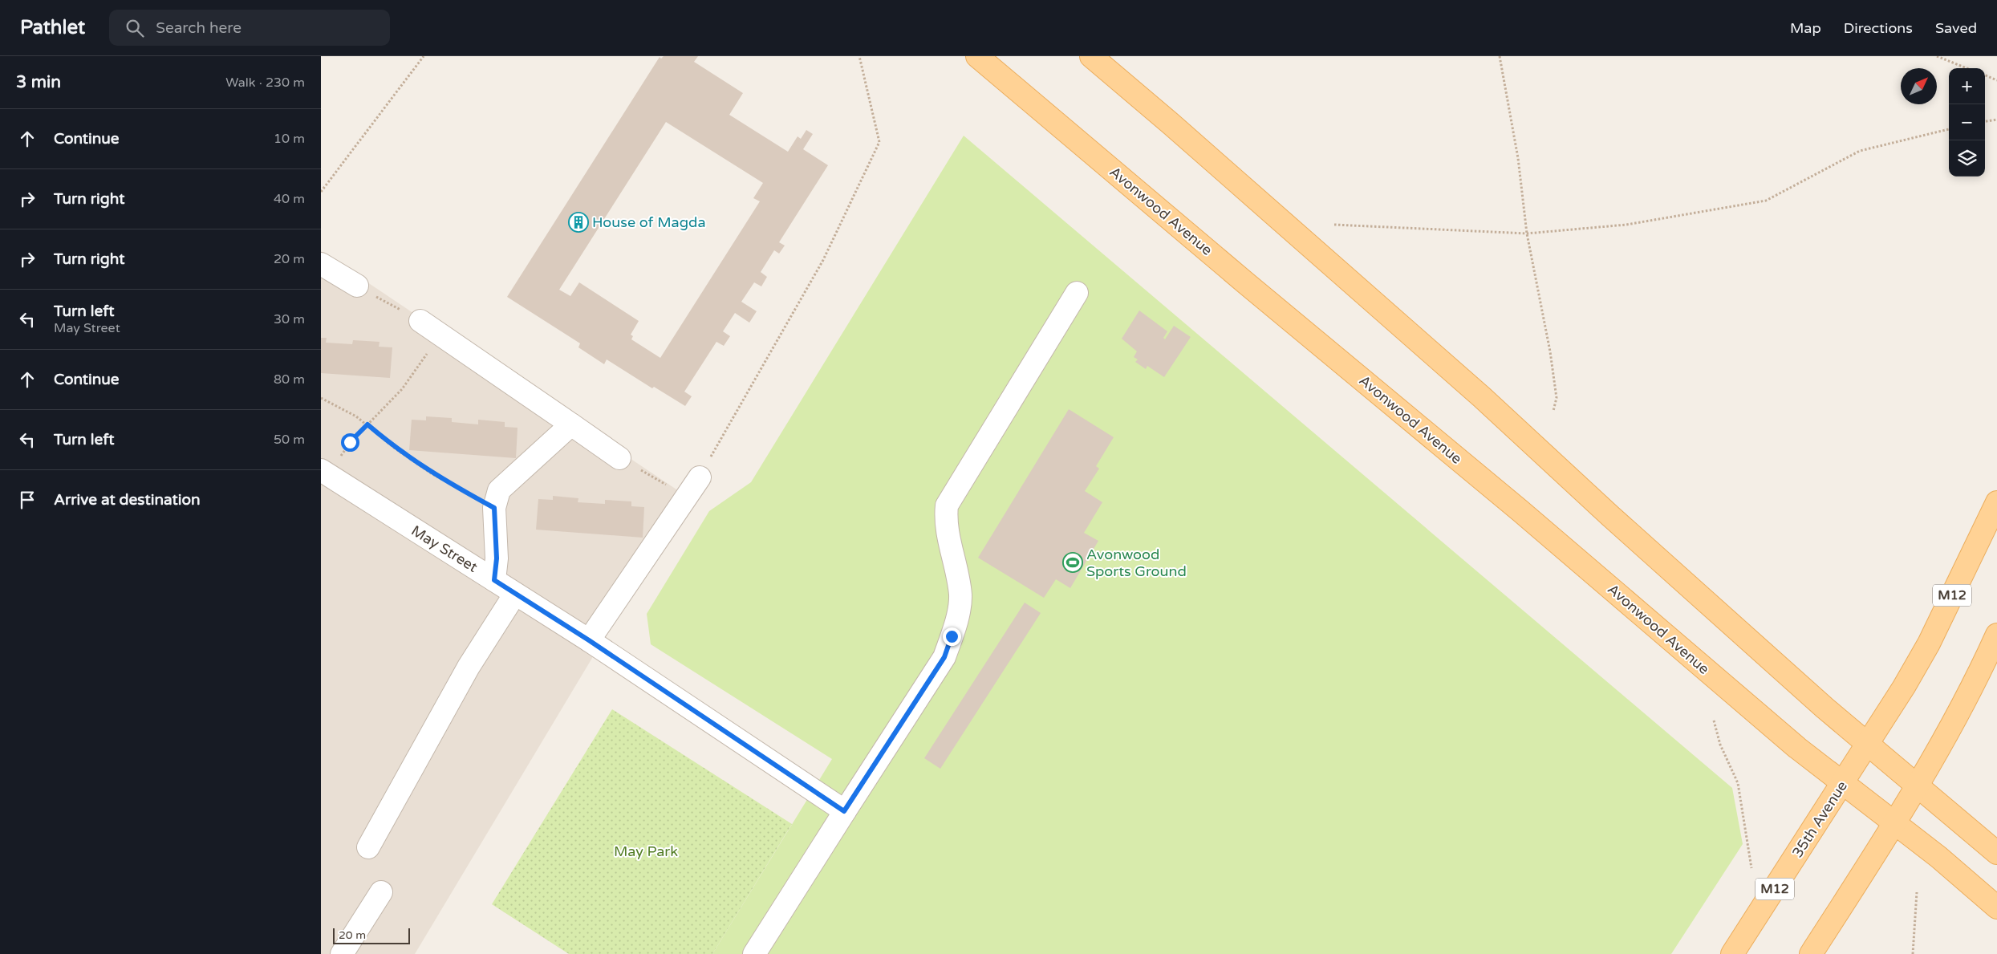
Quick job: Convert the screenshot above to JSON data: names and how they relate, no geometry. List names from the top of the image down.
{
  "streets": {
    "main road": ["Avonwood Avenue", "M12", "35th Avenue"],
    "street": ["May Street"]
  },
  "crossings": [
    ["Avonwood Avenue", "35th Avenue"],
    ["M12", "35th Avenue"]
  ],
  "parks": ["May Park"],
  "places": {
    "building": ["House of Magda"],
    "sports": ["Avonwood Sports Ground"]
  },
  "scale_bar": "20 m",
  "north": "top right",
  "page": {
    "header": "Pathlet",
    "search": "Search here",
    "nav": ["Map", "Directions", "Saved"],
    "heading": ["3 min", "Walk · 230 m"],
    "map_buttons": ["+", "−"],
    "list": [
      ["Continue", "10 m"],
      ["Turn right", "40 m"],
      ["Turn right", "20 m"],
      ["Turn left", "May Street", "30 m"],
      ["Continue", "80 m"],
      ["Turn left", "50 m"],
      "Arrive at destination"
    ],
    "scale": "20 m"
  }
}
